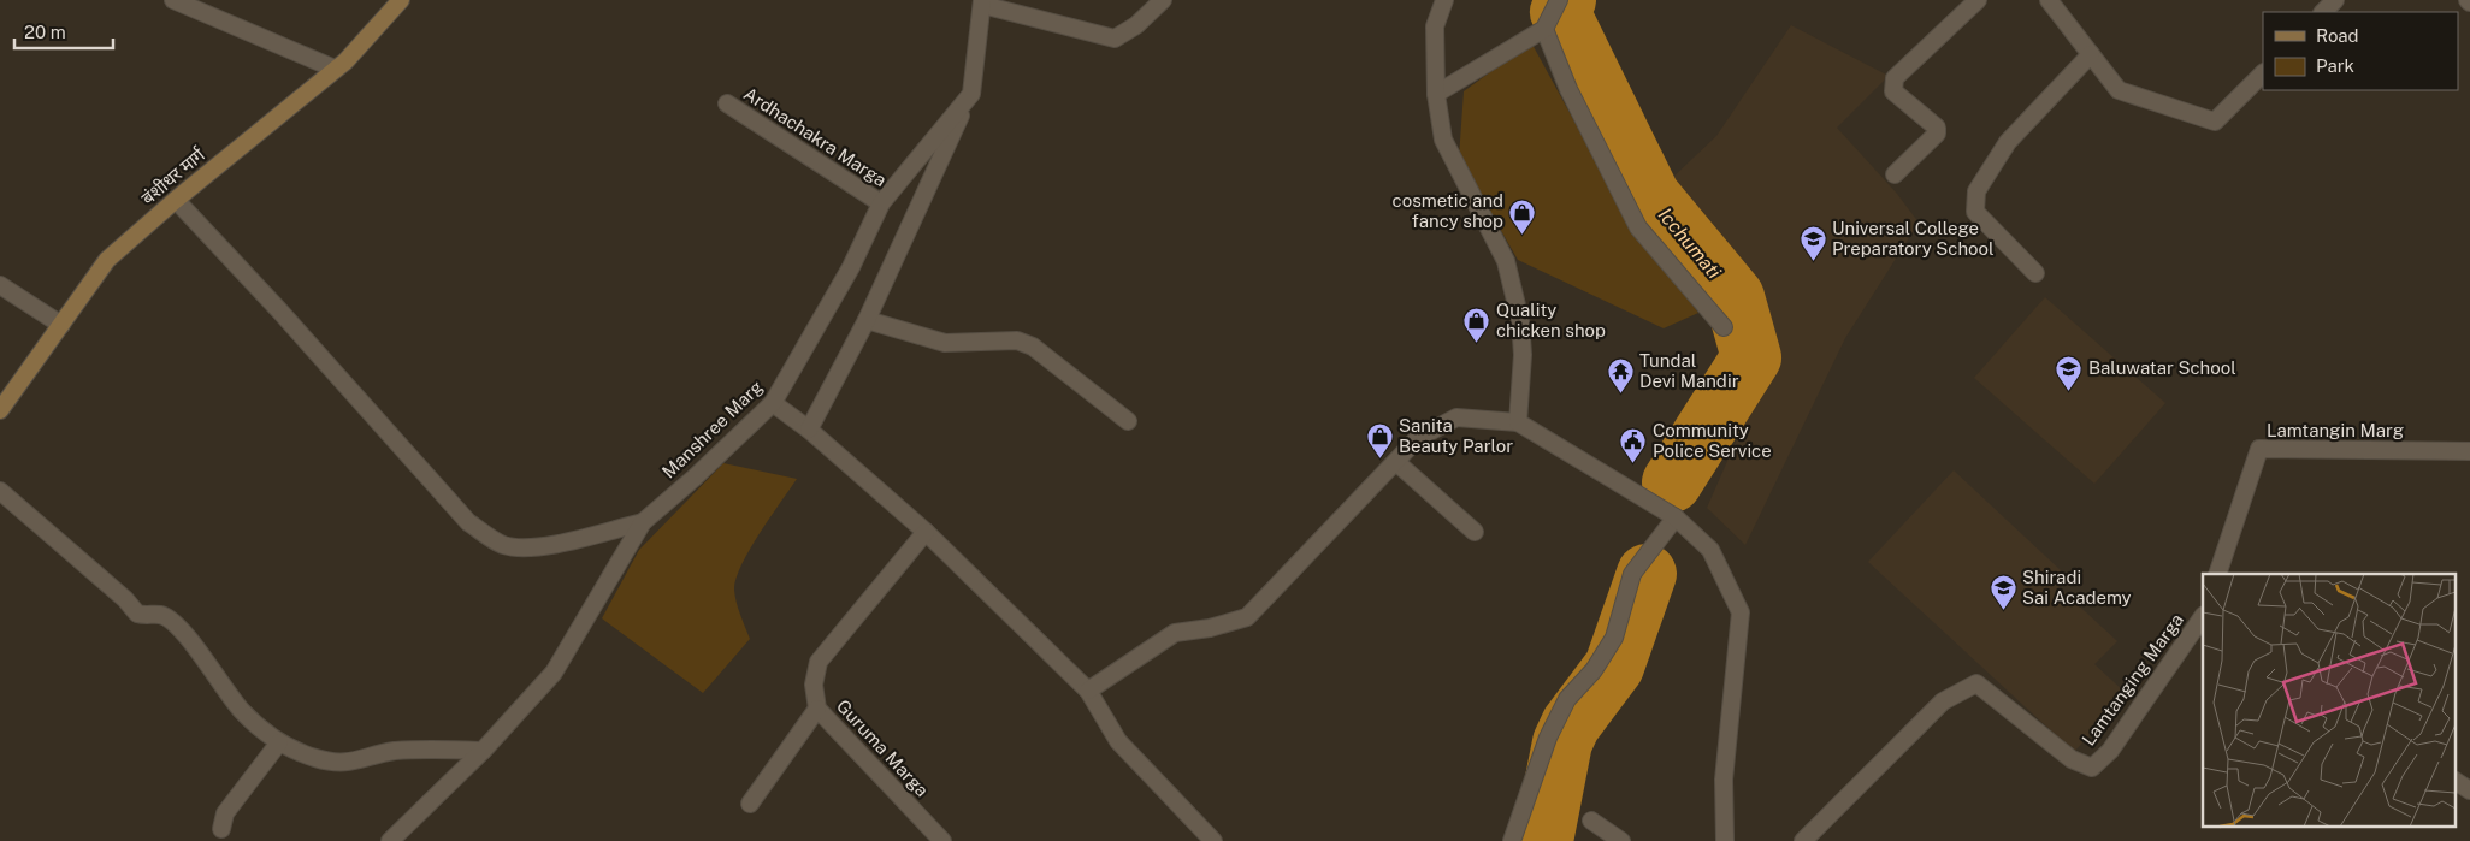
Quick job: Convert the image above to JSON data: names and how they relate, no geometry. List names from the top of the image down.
{
  "streets": {
    "main road": ["बंशीधर मार्ग"],
    "street": [
      "Ardhachakra Marga",
      "Manshree Marg",
      "Lamtangin Marg",
      "Lamtanging Marga",
      "Guruma Marga"
    ]
  },
  "crossings": [
    ["Ardhachakra Marga", "Manshree Marg"]
  ],
  "water": ["Icchumati"],
  "places": {
    "shop": ["cosmetic and fancy shop", "Quality chicken shop", "Sanita Beauty Parlor"],
    "school or university": ["Universal College Preparatory School", "Baluwatar School", "Shiradi Sai Academy"],
    "temple": ["Tundal Devi Mandir"],
    "public building": ["Community Police Service"]
  },
  "legend": ["Road", "Park"],
  "scale_bar": "20 m"
}
